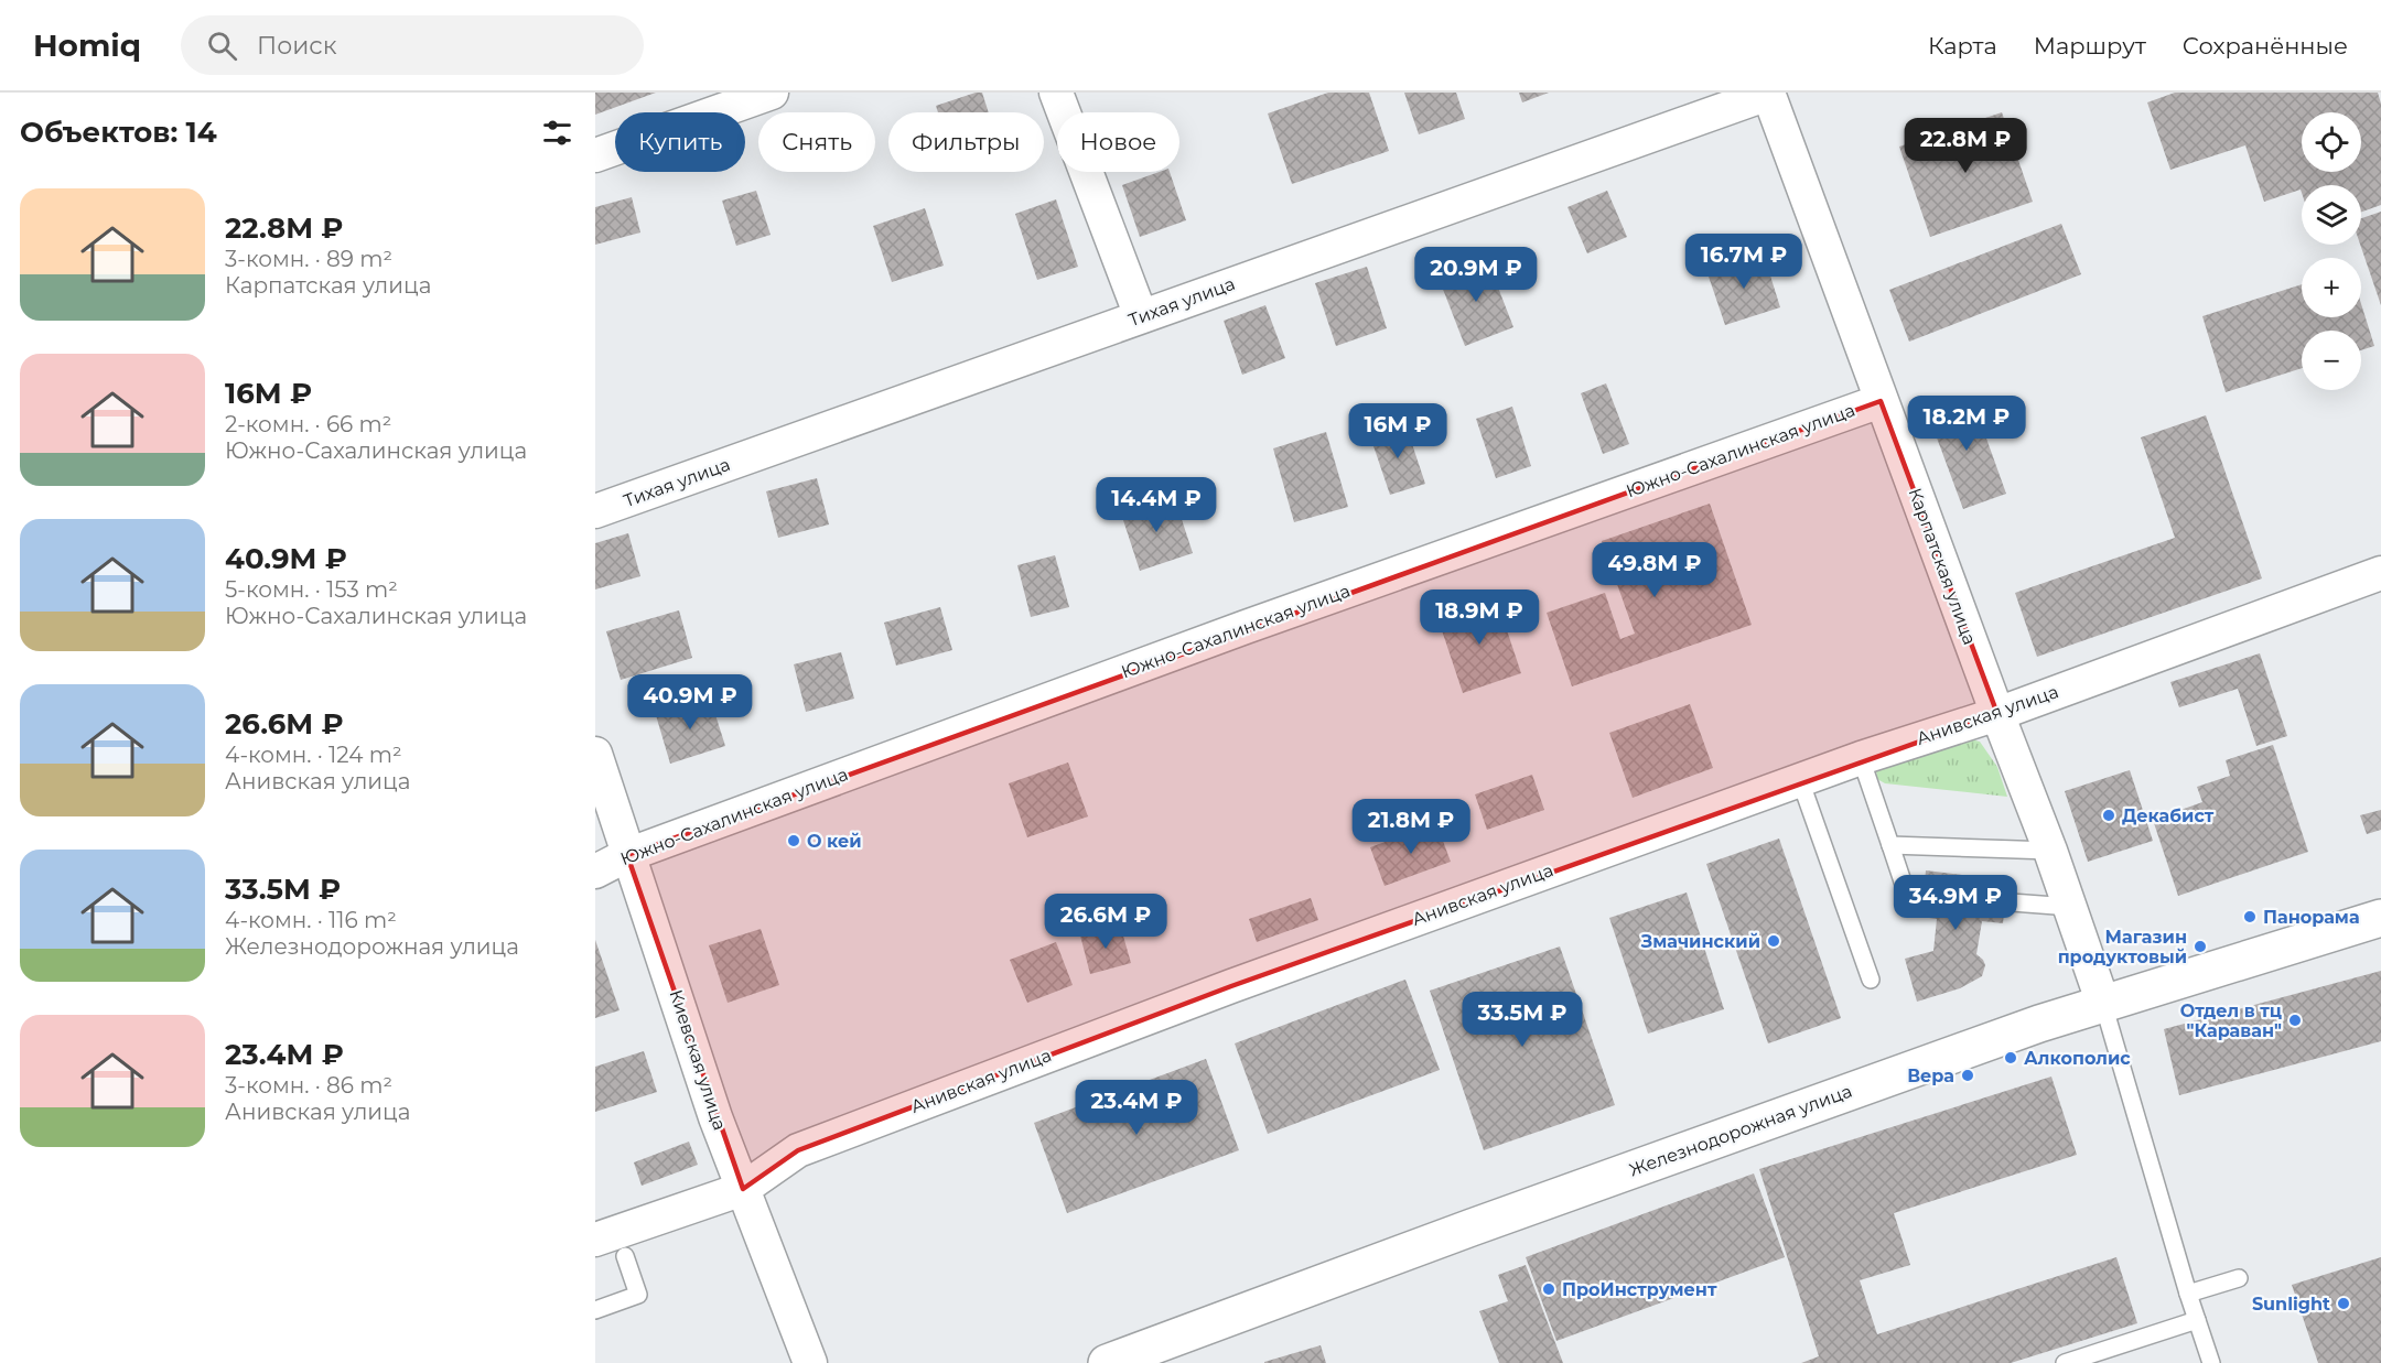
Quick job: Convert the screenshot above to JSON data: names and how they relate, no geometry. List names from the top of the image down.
{
  "streets": {
    "main road": ["Железнодорожная улица"],
    "street": [
      "Тихая улица",
      "Южно-Сахалинская улица",
      "Карпатская улица",
      "Анивская улица",
      "Киевская улица"
    ]
  },
  "crossings": [
    ["Тихая улица", "Карпатская улица"],
    ["Южно-Сахалинская улица", "Карпатская улица"],
    ["Южно-Сахалинская улица", "Киевская улица"],
    ["Карпатская улица", "Анивская улица"],
    ["Карпатская улица", "Железнодорожная улица"],
    ["Анивская улица", "Киевская улица"]
  ],
  "places": [
    "Декабист",
    "О кей",
    "Панорама",
    "Змачинский",
    "Магазин продуктовый",
    "Отдел в тц \"Караван\"",
    "Алкополис",
    "Вера",
    "ПроИнструмент",
    "Sunlight"
  ],
  "page": {
    "header": "Homiq",
    "search": "Поиск",
    "nav": ["Карта", "Маршрут", "Сохранённые"],
    "heading": "Объектов: 14",
    "map_buttons": ["+", "−"],
    "chip": [
      "Купить",
      "Снять",
      "Фильтры",
      "Новое"
    ],
    "price": [
      "22.8M ₽",
      "16.7M ₽",
      "20.9M ₽",
      "18.2M ₽",
      "16M ₽",
      "14.4M ₽",
      "49.8M ₽",
      "18.9M ₽",
      "40.9M ₽",
      "21.8M ₽",
      "34.9M ₽",
      "26.6M ₽",
      "33.5M ₽",
      "23.4M ₽"
    ],
    "list": [
      {
        "name": "22.8M ₽",
        "note": "3-комн. · 89 m² · Карпатская улица"
      },
      {
        "name": "16M ₽",
        "note": "2-комн. · 66 m² · Южно-Сахалинская улица"
      },
      {
        "name": "40.9M ₽",
        "note": "5-комн. · 153 m² · Южно-Сахалинская улица"
      },
      {
        "name": "26.6M ₽",
        "note": "4-комн. · 124 m² · Анивская улица"
      },
      {
        "name": "33.5M ₽",
        "note": "4-комн. · 116 m² · Железнодорожная улица"
      },
      {
        "name": "23.4M ₽",
        "note": "3-комн. · 86 m² · Анивская улица"
      }
    ]
  }
}
